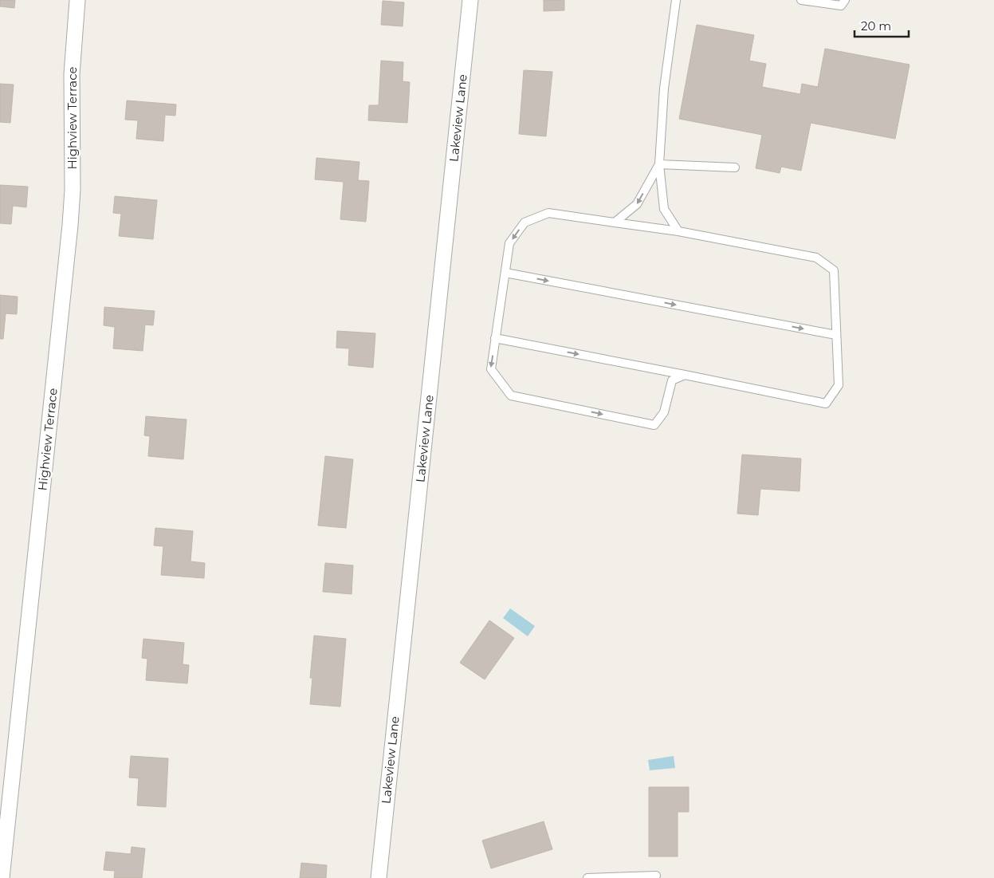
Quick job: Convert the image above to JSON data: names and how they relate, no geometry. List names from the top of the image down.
{
  "streets": {
    "street": ["Highview Terrace", "Lakeview Lane"]
  },
  "scale_bar": "20 m"
}
